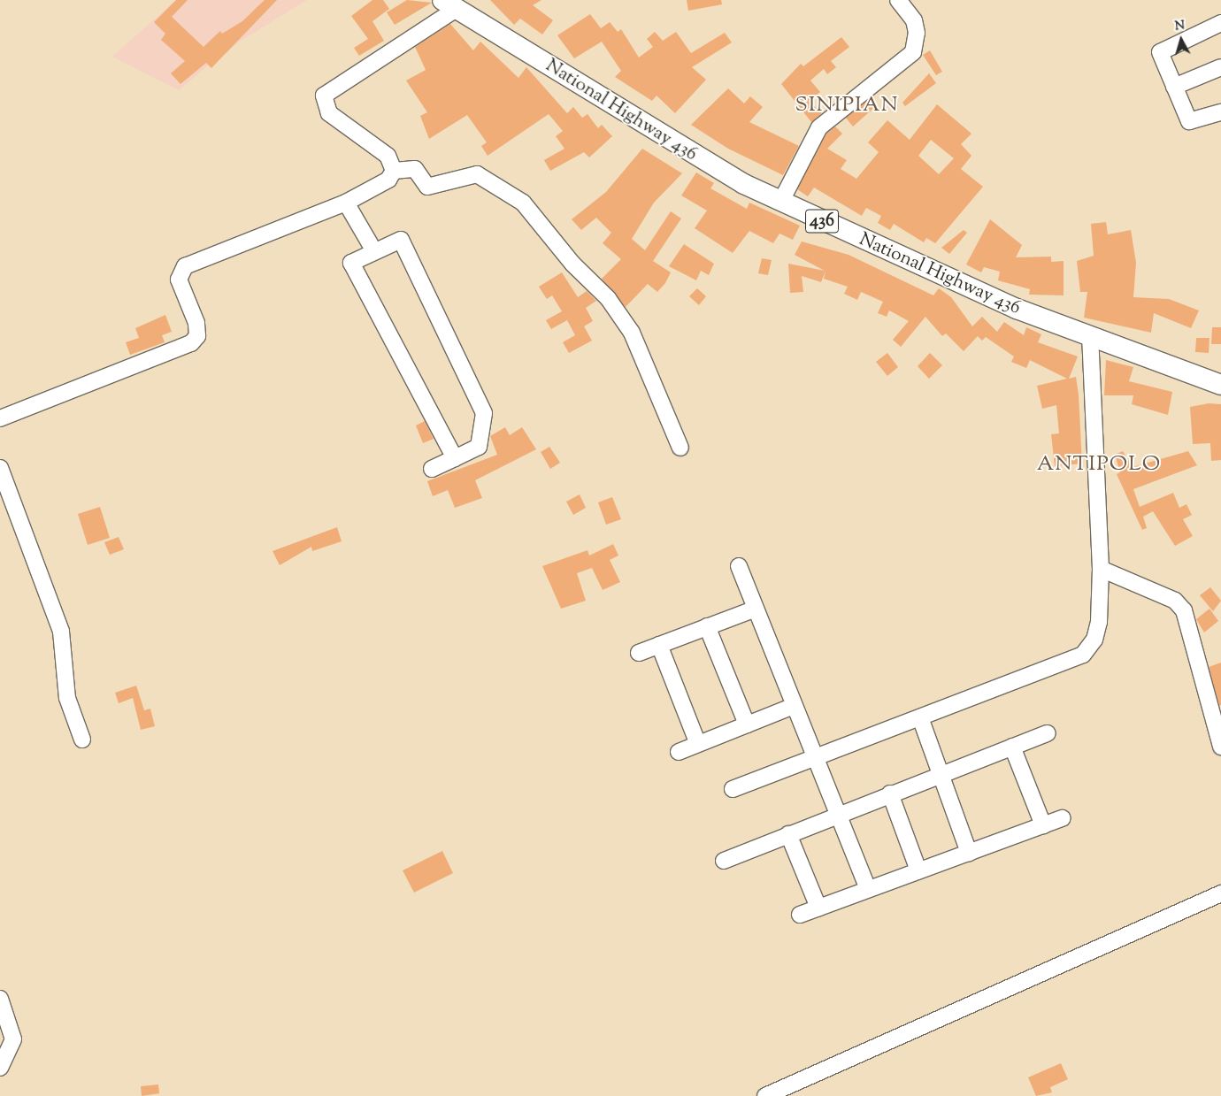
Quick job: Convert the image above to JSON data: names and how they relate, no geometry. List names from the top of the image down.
{
  "streets": {
    "main road": ["National Highway 436", "436"]
  },
  "districts": ["SINIPIAN", "ANTIPOLO"],
  "north": "top"
}
